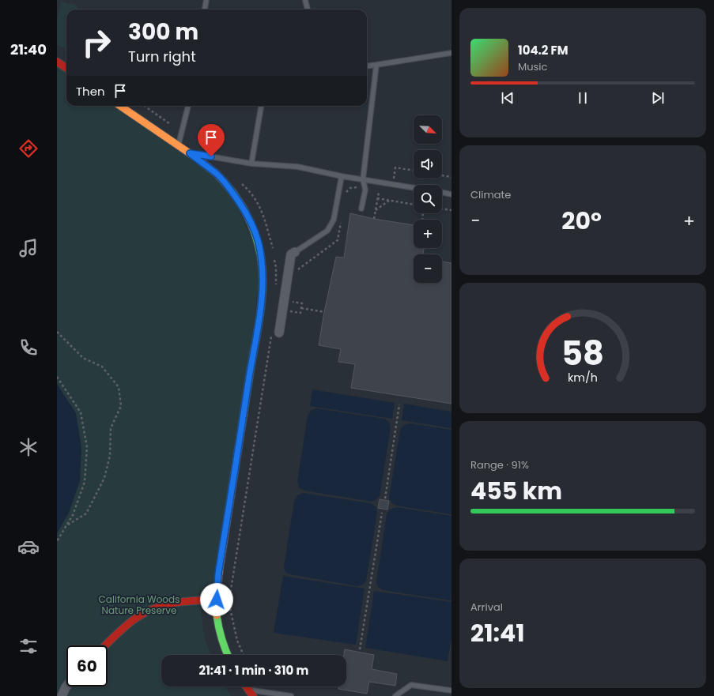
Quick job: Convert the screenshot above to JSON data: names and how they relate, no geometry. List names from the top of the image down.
{
  "parks": ["California Woods Nature Preserve"],
  "north": "bottom right",
  "page": {
    "tabs": "21:40",
    "turn": ["300 m", "Turn right"],
    "song": ["104.2 FM", "Music"],
    "then": "Then",
    "map_buttons": ["+", "−"],
    "tile": [
      "Climate",
      ["Range · 91%", "455 km"],
      ["Arrival", "21:41"]
    ],
    "heat": ["−", "20°", "+"],
    "limit": "60",
    "trip": "21:41 · 1 min · 310 m",
    "gauge": ["58", "km/h"]
  }
}
